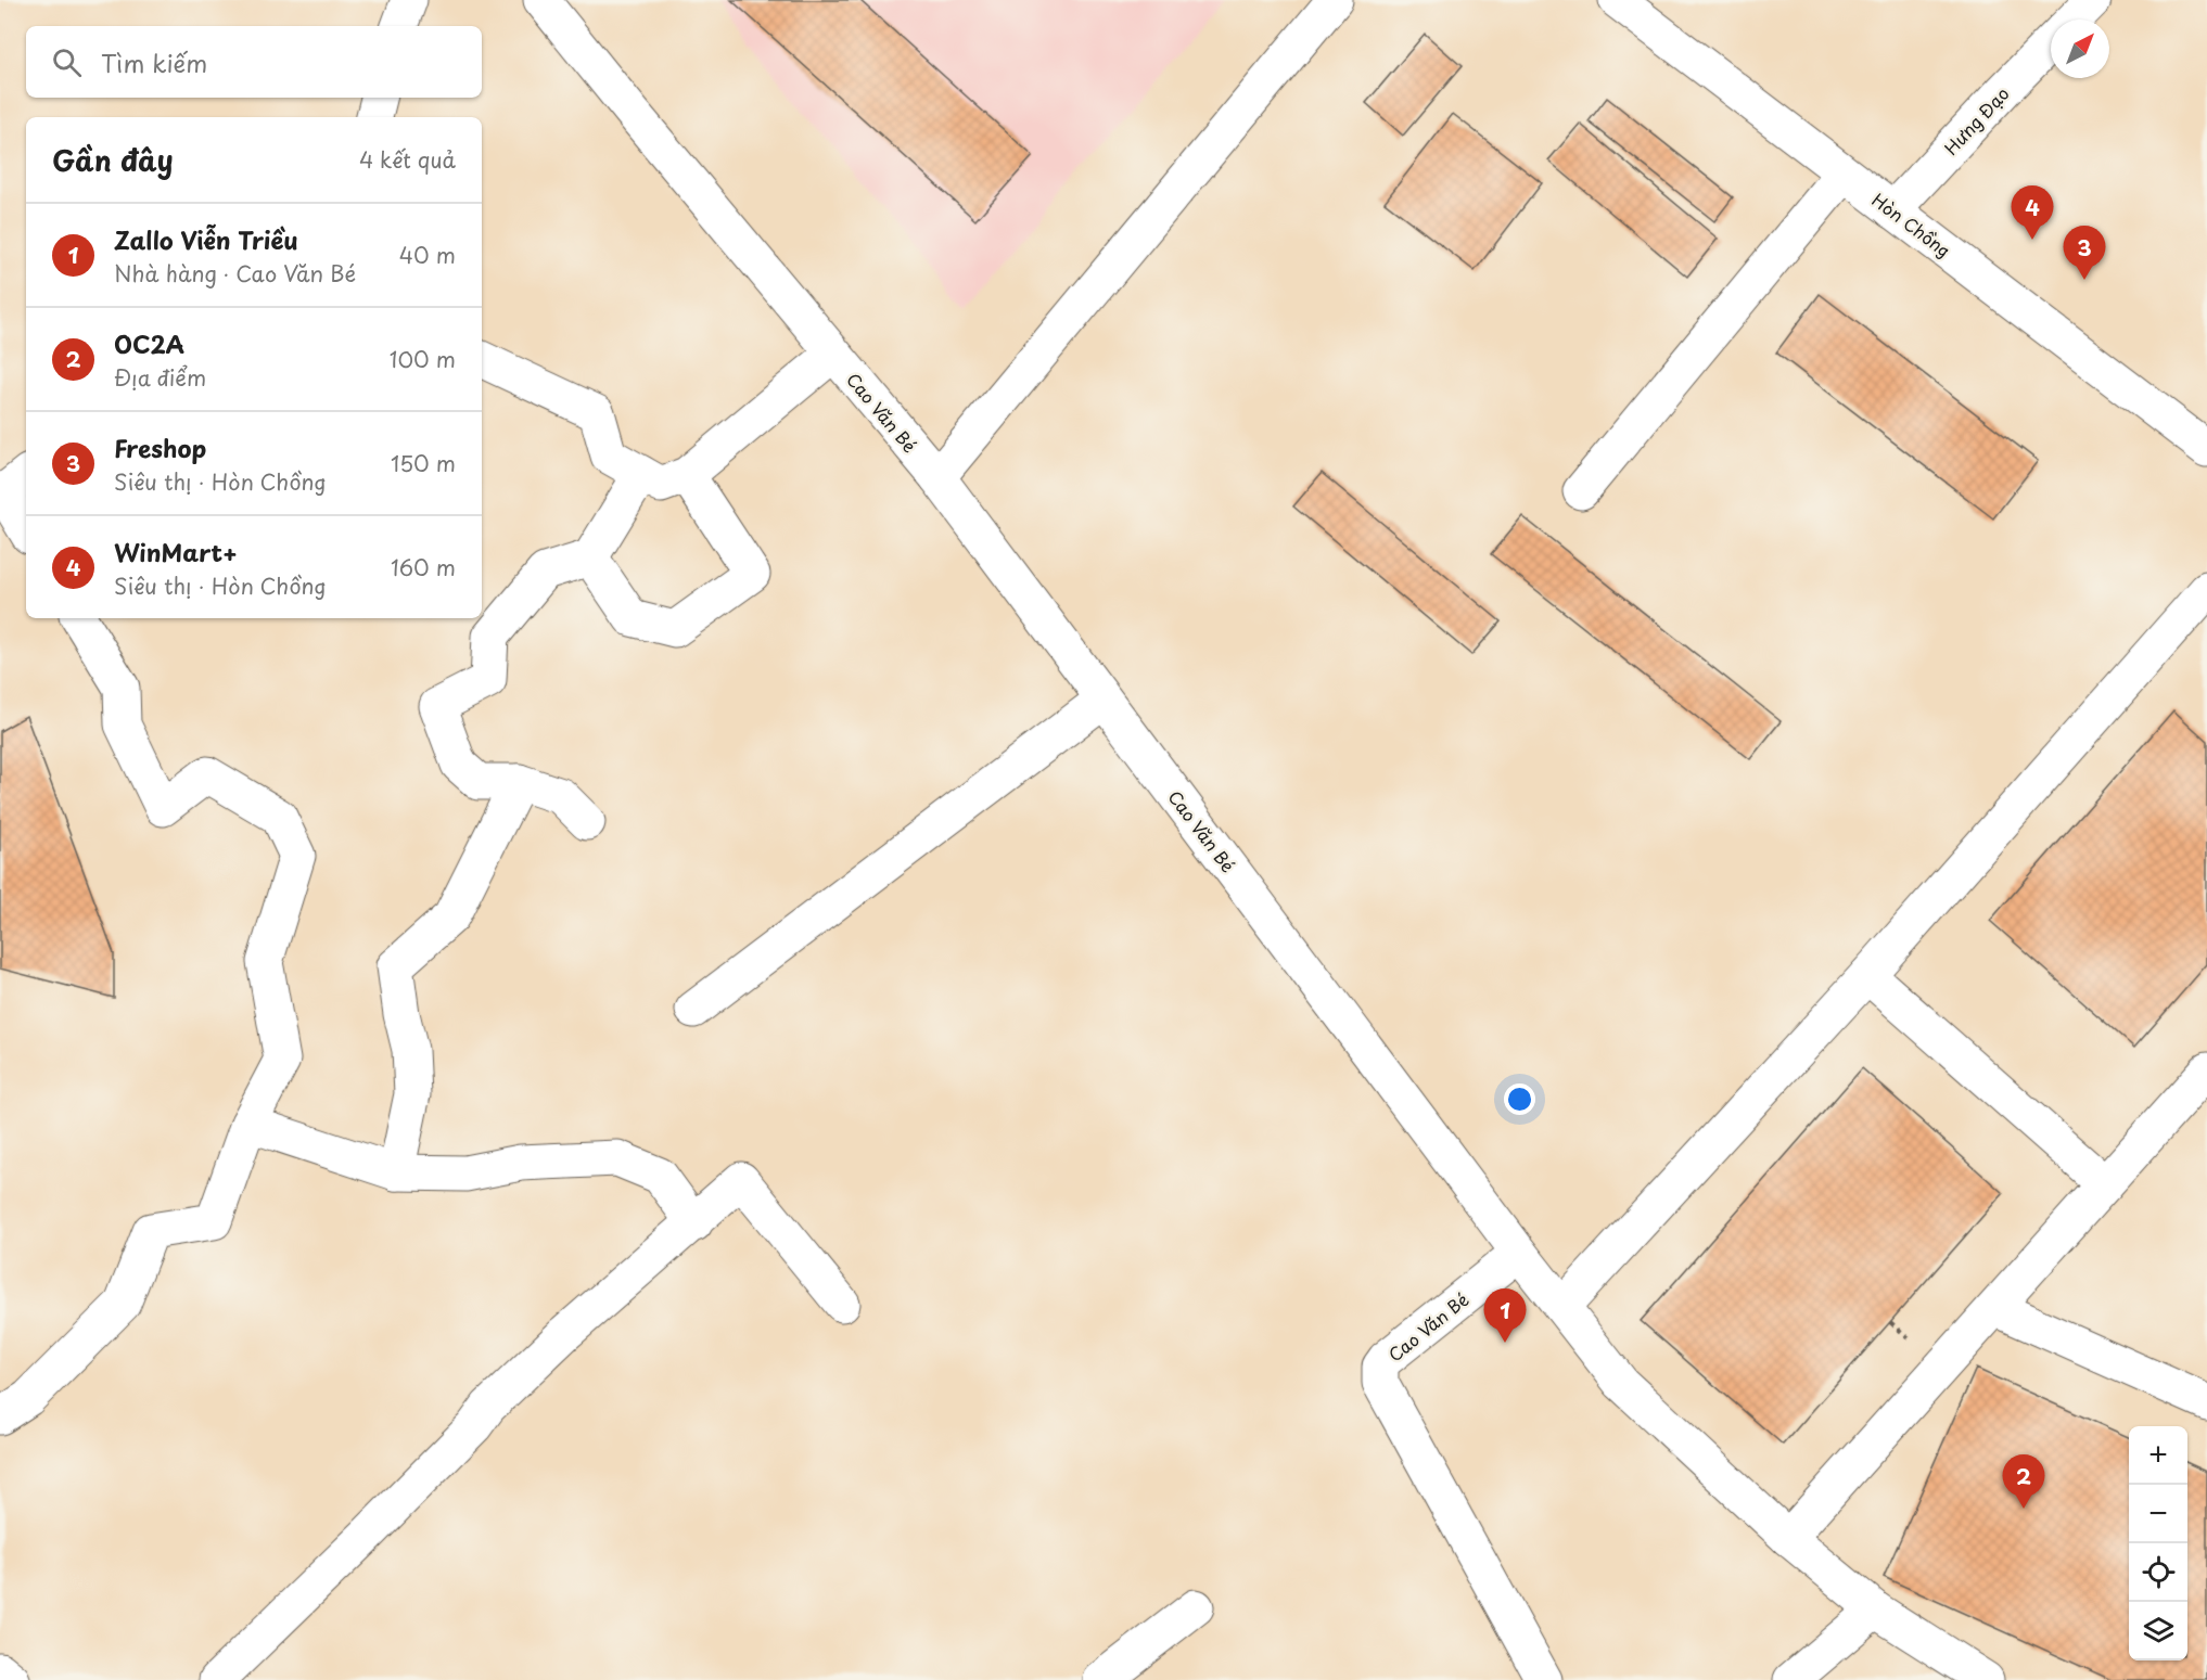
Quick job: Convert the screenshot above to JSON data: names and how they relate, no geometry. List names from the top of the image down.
{
  "streets": {
    "street": ["Hưng Đạo", "Hòn Chồng", "Cao Văn Bé"]
  },
  "crossings": [
    ["Hưng Đạo", "Hòn Chồng"]
  ],
  "north": "top right",
  "page": {
    "search": "Tìm kiếm",
    "heading": ["Gần đây", "4 kết quả"],
    "pins": [
      "4",
      "3",
      "1",
      "2"
    ],
    "list": [
      {
        "mark": "1",
        "name": "Zallo Viễn Triều",
        "note": "Nhà hàng · Cao Văn Bé",
        "value": "40 m"
      },
      {
        "mark": "2",
        "name": "OC2A",
        "note": "Địa điểm",
        "value": "100 m"
      },
      {
        "mark": "3",
        "name": "Freshop",
        "note": "Siêu thị · Hòn Chồng",
        "value": "150 m"
      },
      {
        "mark": "4",
        "name": "WinMart+",
        "note": "Siêu thị · Hòn Chồng",
        "value": "160 m"
      }
    ],
    "map_buttons": ["+", "−"]
  }
}
